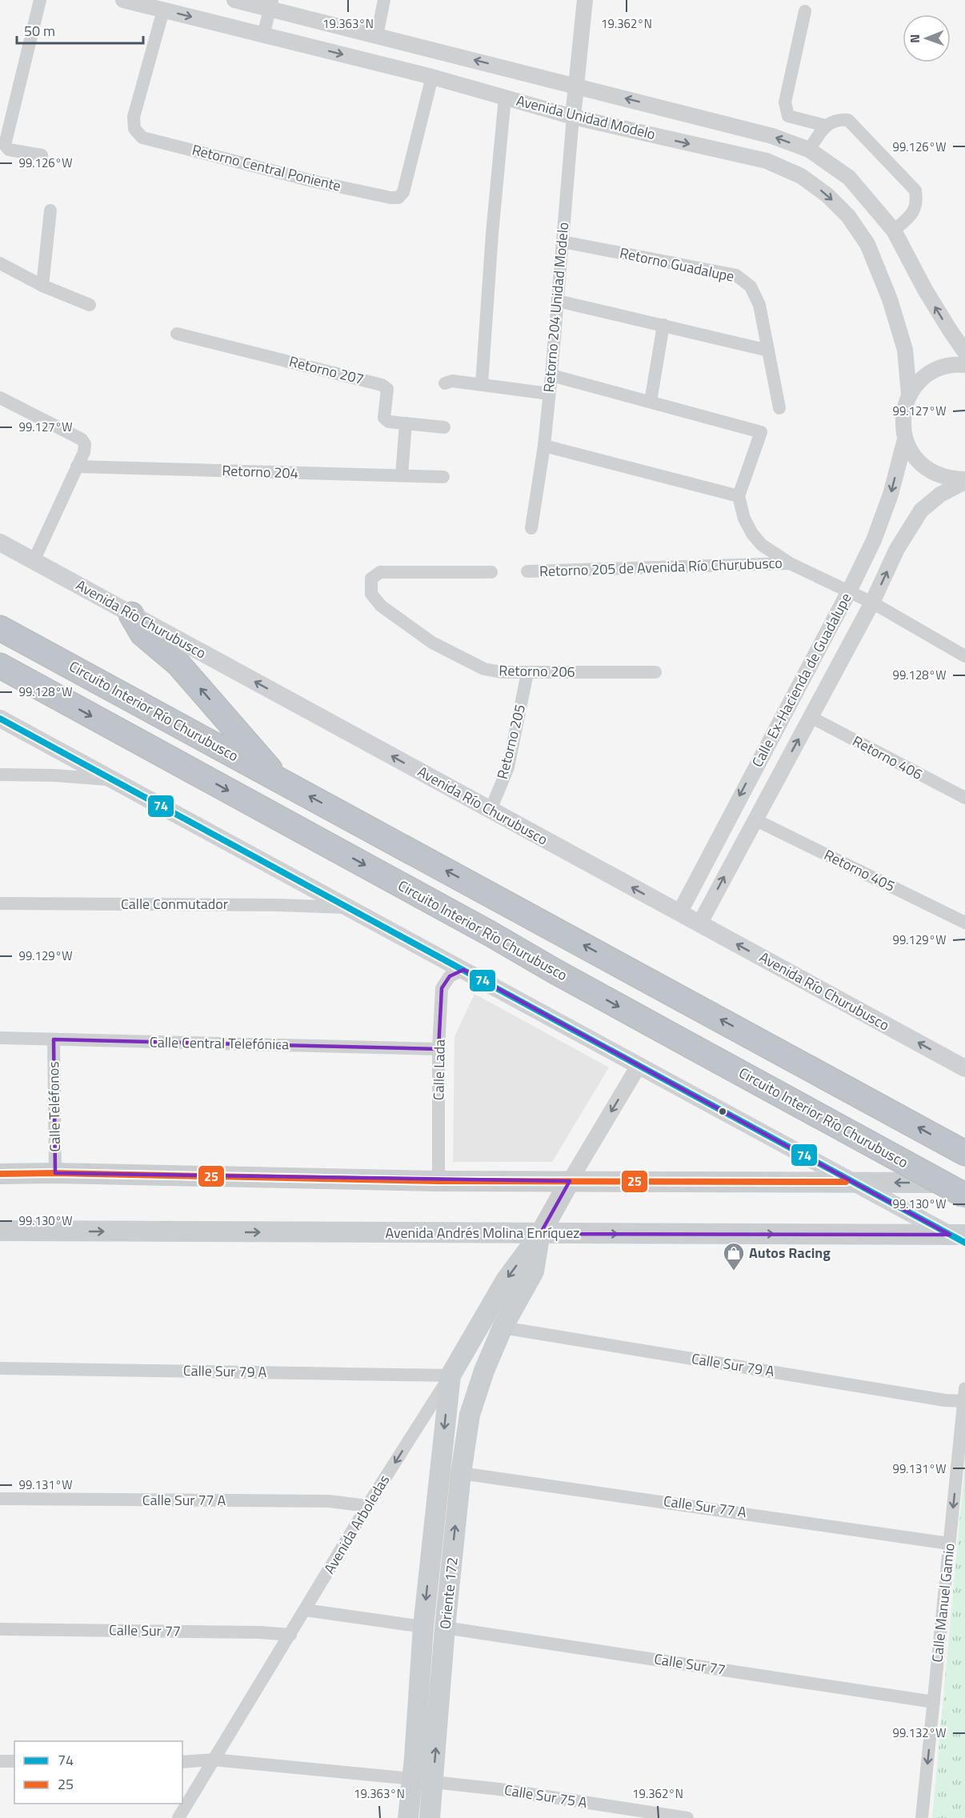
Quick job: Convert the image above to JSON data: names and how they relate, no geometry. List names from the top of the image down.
{
  "streets": {
    "highway": ["Circuito Interior Río Churubusco"],
    "main road": [
      "Avenida Río Churubusco",
      "Avenida Andrés Molina Enríquez",
      "Avenida Arboledas",
      "Oriente 172"
    ],
    "street": [
      "Avenida Unidad Modelo",
      "Retorno Central Poniente",
      "Retorno Guadalupe",
      "Retorno 204 Unidad Modelo",
      "Retorno 207",
      "Retorno 204",
      "Retorno 205 de Avenida Río Churubusco",
      "Retorno 206",
      "Calle Ex-Hacienda de Guadalupe",
      "Retorno 205",
      "Retorno 406",
      "Retorno 405",
      "Calle Conmutador",
      "Calle Central Telefónica",
      "Calle Lada",
      "Calle Teléfonos",
      "Calle Sur 79 A",
      "Calle Sur 77 A",
      "Calle Manuel Gamio",
      "Calle Sur 77",
      "Calle Sur 75 A"
    ]
  },
  "crossings": [
    ["Avenida Unidad Modelo", "Retorno Central Poniente"],
    ["Avenida Unidad Modelo", "Retorno 204 Unidad Modelo"],
    ["Retorno Guadalupe", "Retorno 204 Unidad Modelo"],
    ["Retorno 205 de Avenida Río Churubusco", "Calle Ex-Hacienda de Guadalupe"],
    ["Avenida Río Churubusco", "Calle Ex-Hacienda de Guadalupe"],
    ["Avenida Río Churubusco", "Retorno 205"],
    ["Retorno 206", "Retorno 205"],
    ["Calle Ex-Hacienda de Guadalupe", "Retorno 406"],
    ["Calle Ex-Hacienda de Guadalupe", "Retorno 405"],
    ["Calle Central Telefónica", "Calle Lada"],
    ["Calle Central Telefónica", "Calle Teléfonos"],
    ["Avenida Andrés Molina Enríquez", "Avenida Arboledas"],
    ["Calle Sur 79 A", "Avenida Arboledas"],
    ["Calle Sur 79 A", "Oriente 172"],
    ["Calle Sur 79 A", "Calle Manuel Gamio"],
    ["Calle Sur 77 A", "Avenida Arboledas"],
    ["Calle Sur 77 A", "Oriente 172"],
    ["Calle Sur 77 A", "Calle Manuel Gamio"],
    ["Avenida Arboledas", "Oriente 172"],
    ["Avenida Arboledas", "Calle Sur 77"],
    ["Oriente 172", "Calle Sur 77"],
    ["Oriente 172", "Calle Sur 75 A"],
    ["Calle Manuel Gamio", "Calle Sur 77"]
  ],
  "one_way": ["Avenida Arboledas", "Calle Manuel Gamio"],
  "places": {
    "shop": ["Autos Racing"]
  },
  "lines": ["transit line 74", "transit line 25"],
  "legend": ["74", "25"],
  "scale_bar": "50 m",
  "north": "left",
  "coordinates": [
    "19.363°N",
    "19.362°N",
    "99.126°W",
    "99.127°W",
    "99.128°W",
    "99.129°W",
    "99.130°W",
    "99.131°W",
    "99.132°W"
  ]
}
